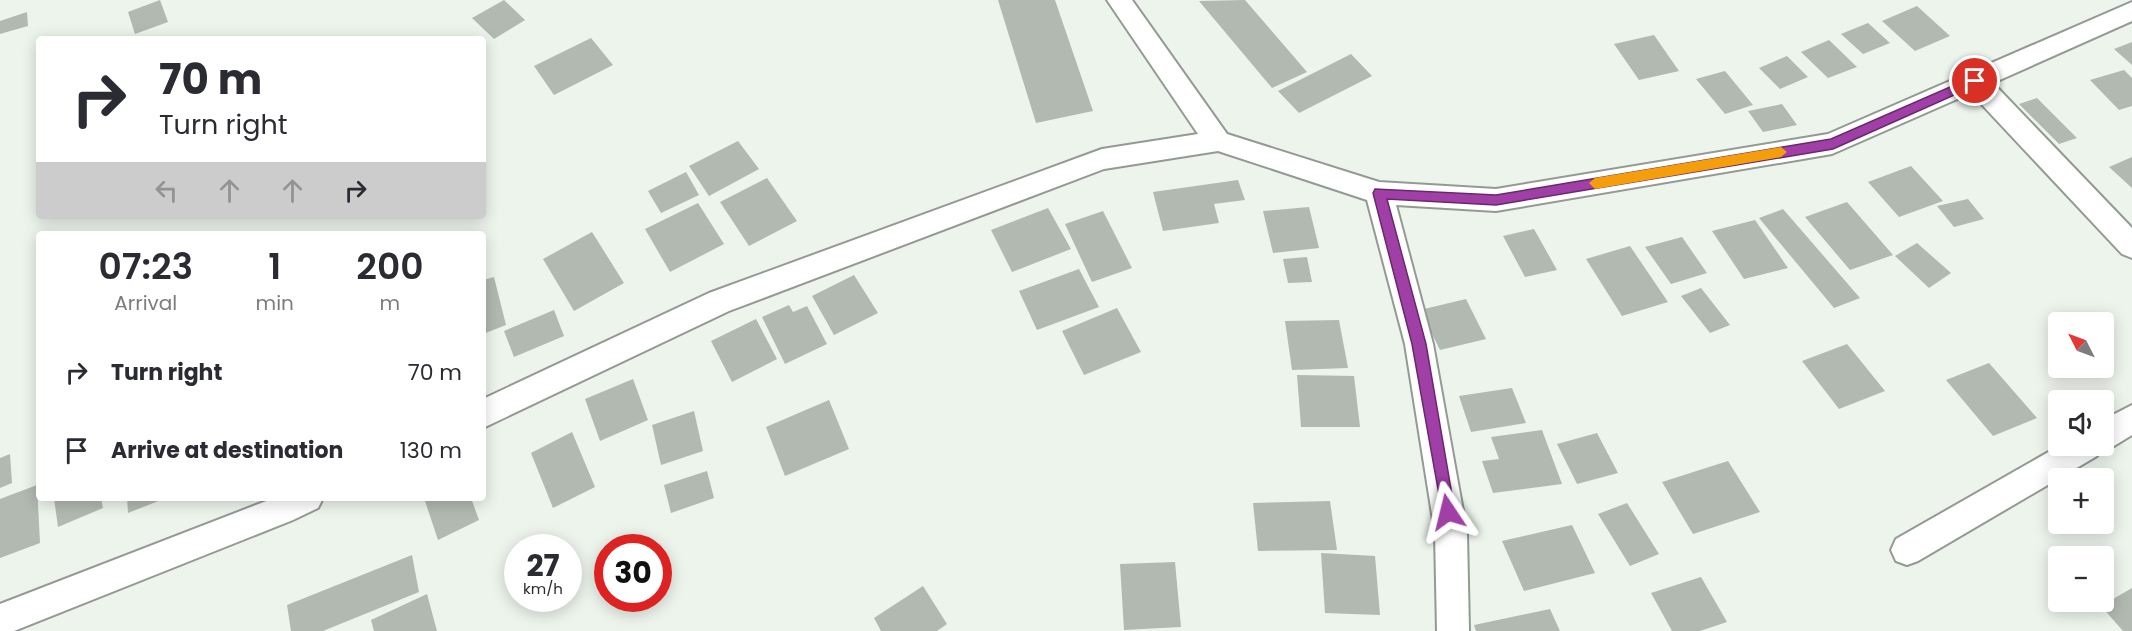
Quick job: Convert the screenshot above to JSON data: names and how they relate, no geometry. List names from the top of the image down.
{
  "north": "top left",
  "page": {
    "turn": ["70 m", "Turn right"],
    "eta": [
      "07:23",
      "Arrival",
      "1",
      "min",
      "200",
      "m"
    ],
    "map_buttons": ["+", "−"],
    "list": [
      {
        "name": "Turn right",
        "value": "70 m"
      },
      {
        "name": "Arrive at destination",
        "value": "130 m"
      }
    ],
    "speed": "27 km/h",
    "limit": "30"
  }
}
